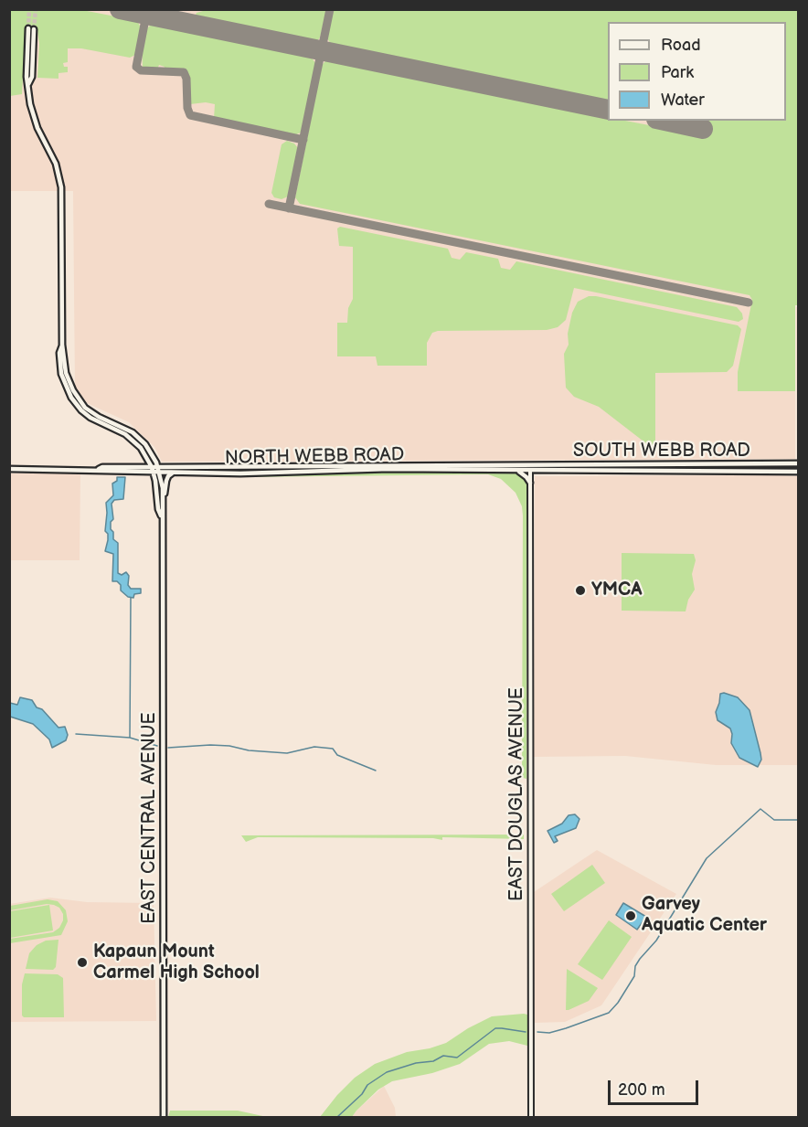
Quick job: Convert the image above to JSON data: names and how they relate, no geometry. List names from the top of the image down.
{
  "streets": {
    "main road": ["SOUTH WEBB ROAD", "NORTH WEBB ROAD", "EAST CENTRAL AVENUE"],
    "street": ["EAST DOUGLAS AVENUE"]
  },
  "crossings": [
    ["SOUTH WEBB ROAD", "NORTH WEBB ROAD"],
    ["SOUTH WEBB ROAD", "EAST DOUGLAS AVENUE"],
    ["NORTH WEBB ROAD", "EAST DOUGLAS AVENUE"],
    ["NORTH WEBB ROAD", "EAST CENTRAL AVENUE"]
  ],
  "places": ["YMCA", "Garvey Aquatic Center", "Kapaun Mount Carmel High School"],
  "legend": ["Road", "Park", "Water"],
  "scale_bar": "200 m"
}
